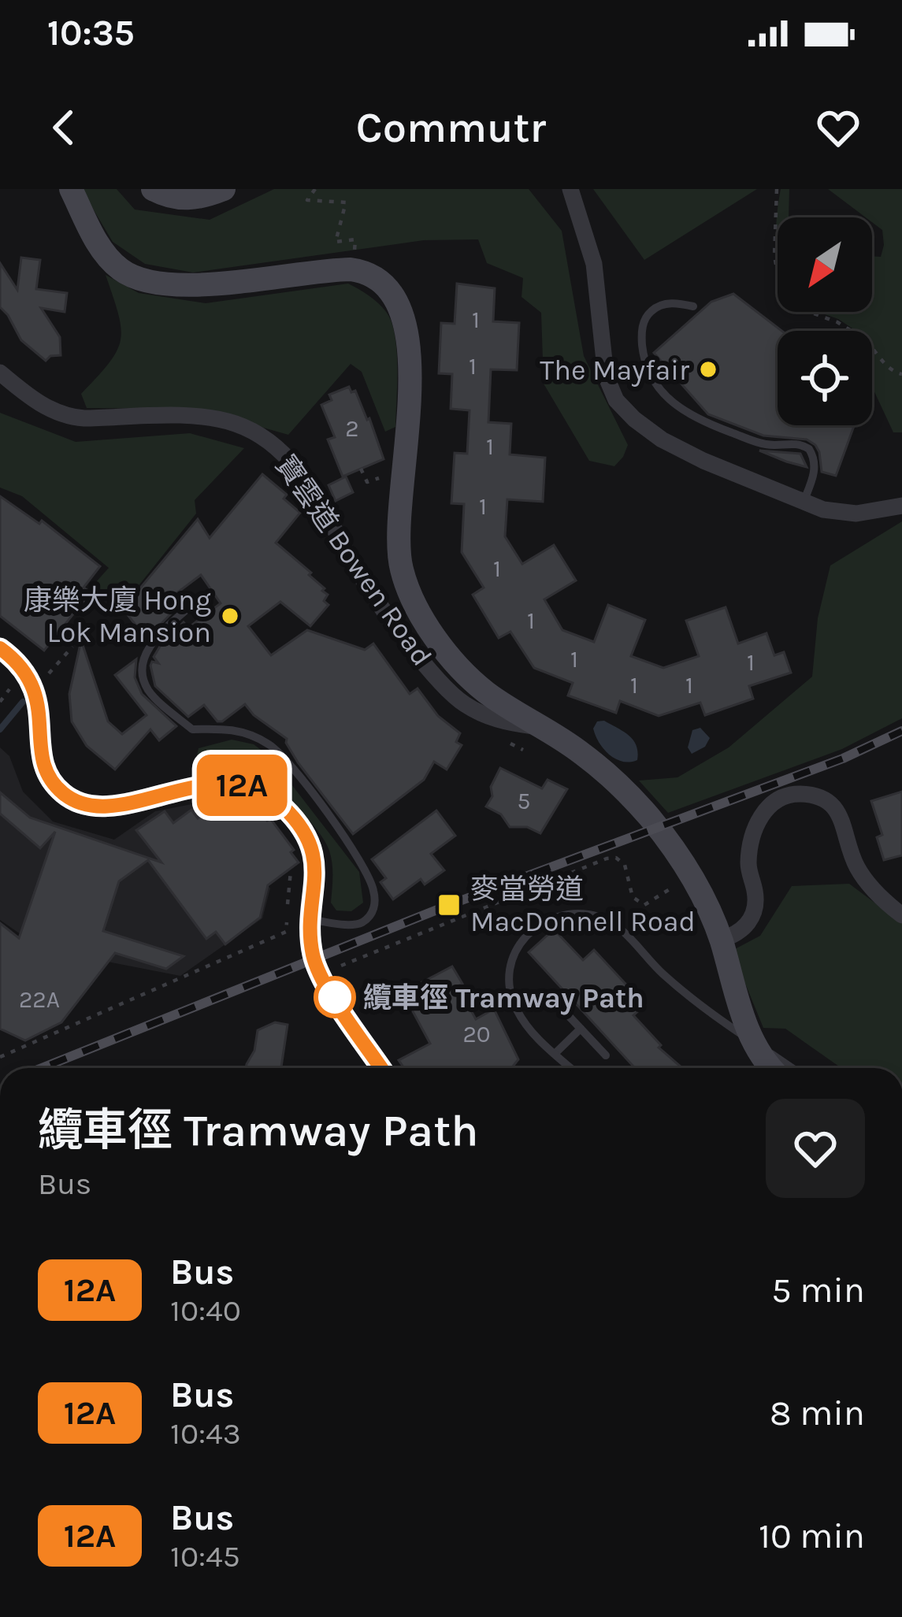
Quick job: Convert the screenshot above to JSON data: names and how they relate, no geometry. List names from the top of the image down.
{
  "streets": {
    "street": ["寶雲道 Bowen Road"]
  },
  "places": {
    "other": ["The Mayfair", "康樂大廈 Hong Lok Mansion", "纜車徑 Tramway Path"],
    "transit": ["麥當勞道 MacDonnell Road"]
  },
  "lines": ["bus line 12A"],
  "house_numbers": [
    "1",
    "1",
    "2",
    "1",
    "1",
    "1",
    "1",
    "1",
    "1",
    "1",
    "1",
    "5",
    "22A",
    "20"
  ],
  "north": "bottom left",
  "page": {
    "status": "10:35",
    "header": "Commutr",
    "on_map": "12A",
    "heading": ["纜車徑 Tramway Path", "Bus"],
    "list": [
      {
        "mark": "12A",
        "name": "Bus",
        "note": "10:40",
        "value": "5 min"
      },
      {
        "mark": "12A",
        "name": "Bus",
        "note": "10:43",
        "value": "8 min"
      },
      {
        "mark": "12A",
        "name": "Bus",
        "note": "10:45",
        "value": "10 min"
      }
    ]
  }
}
